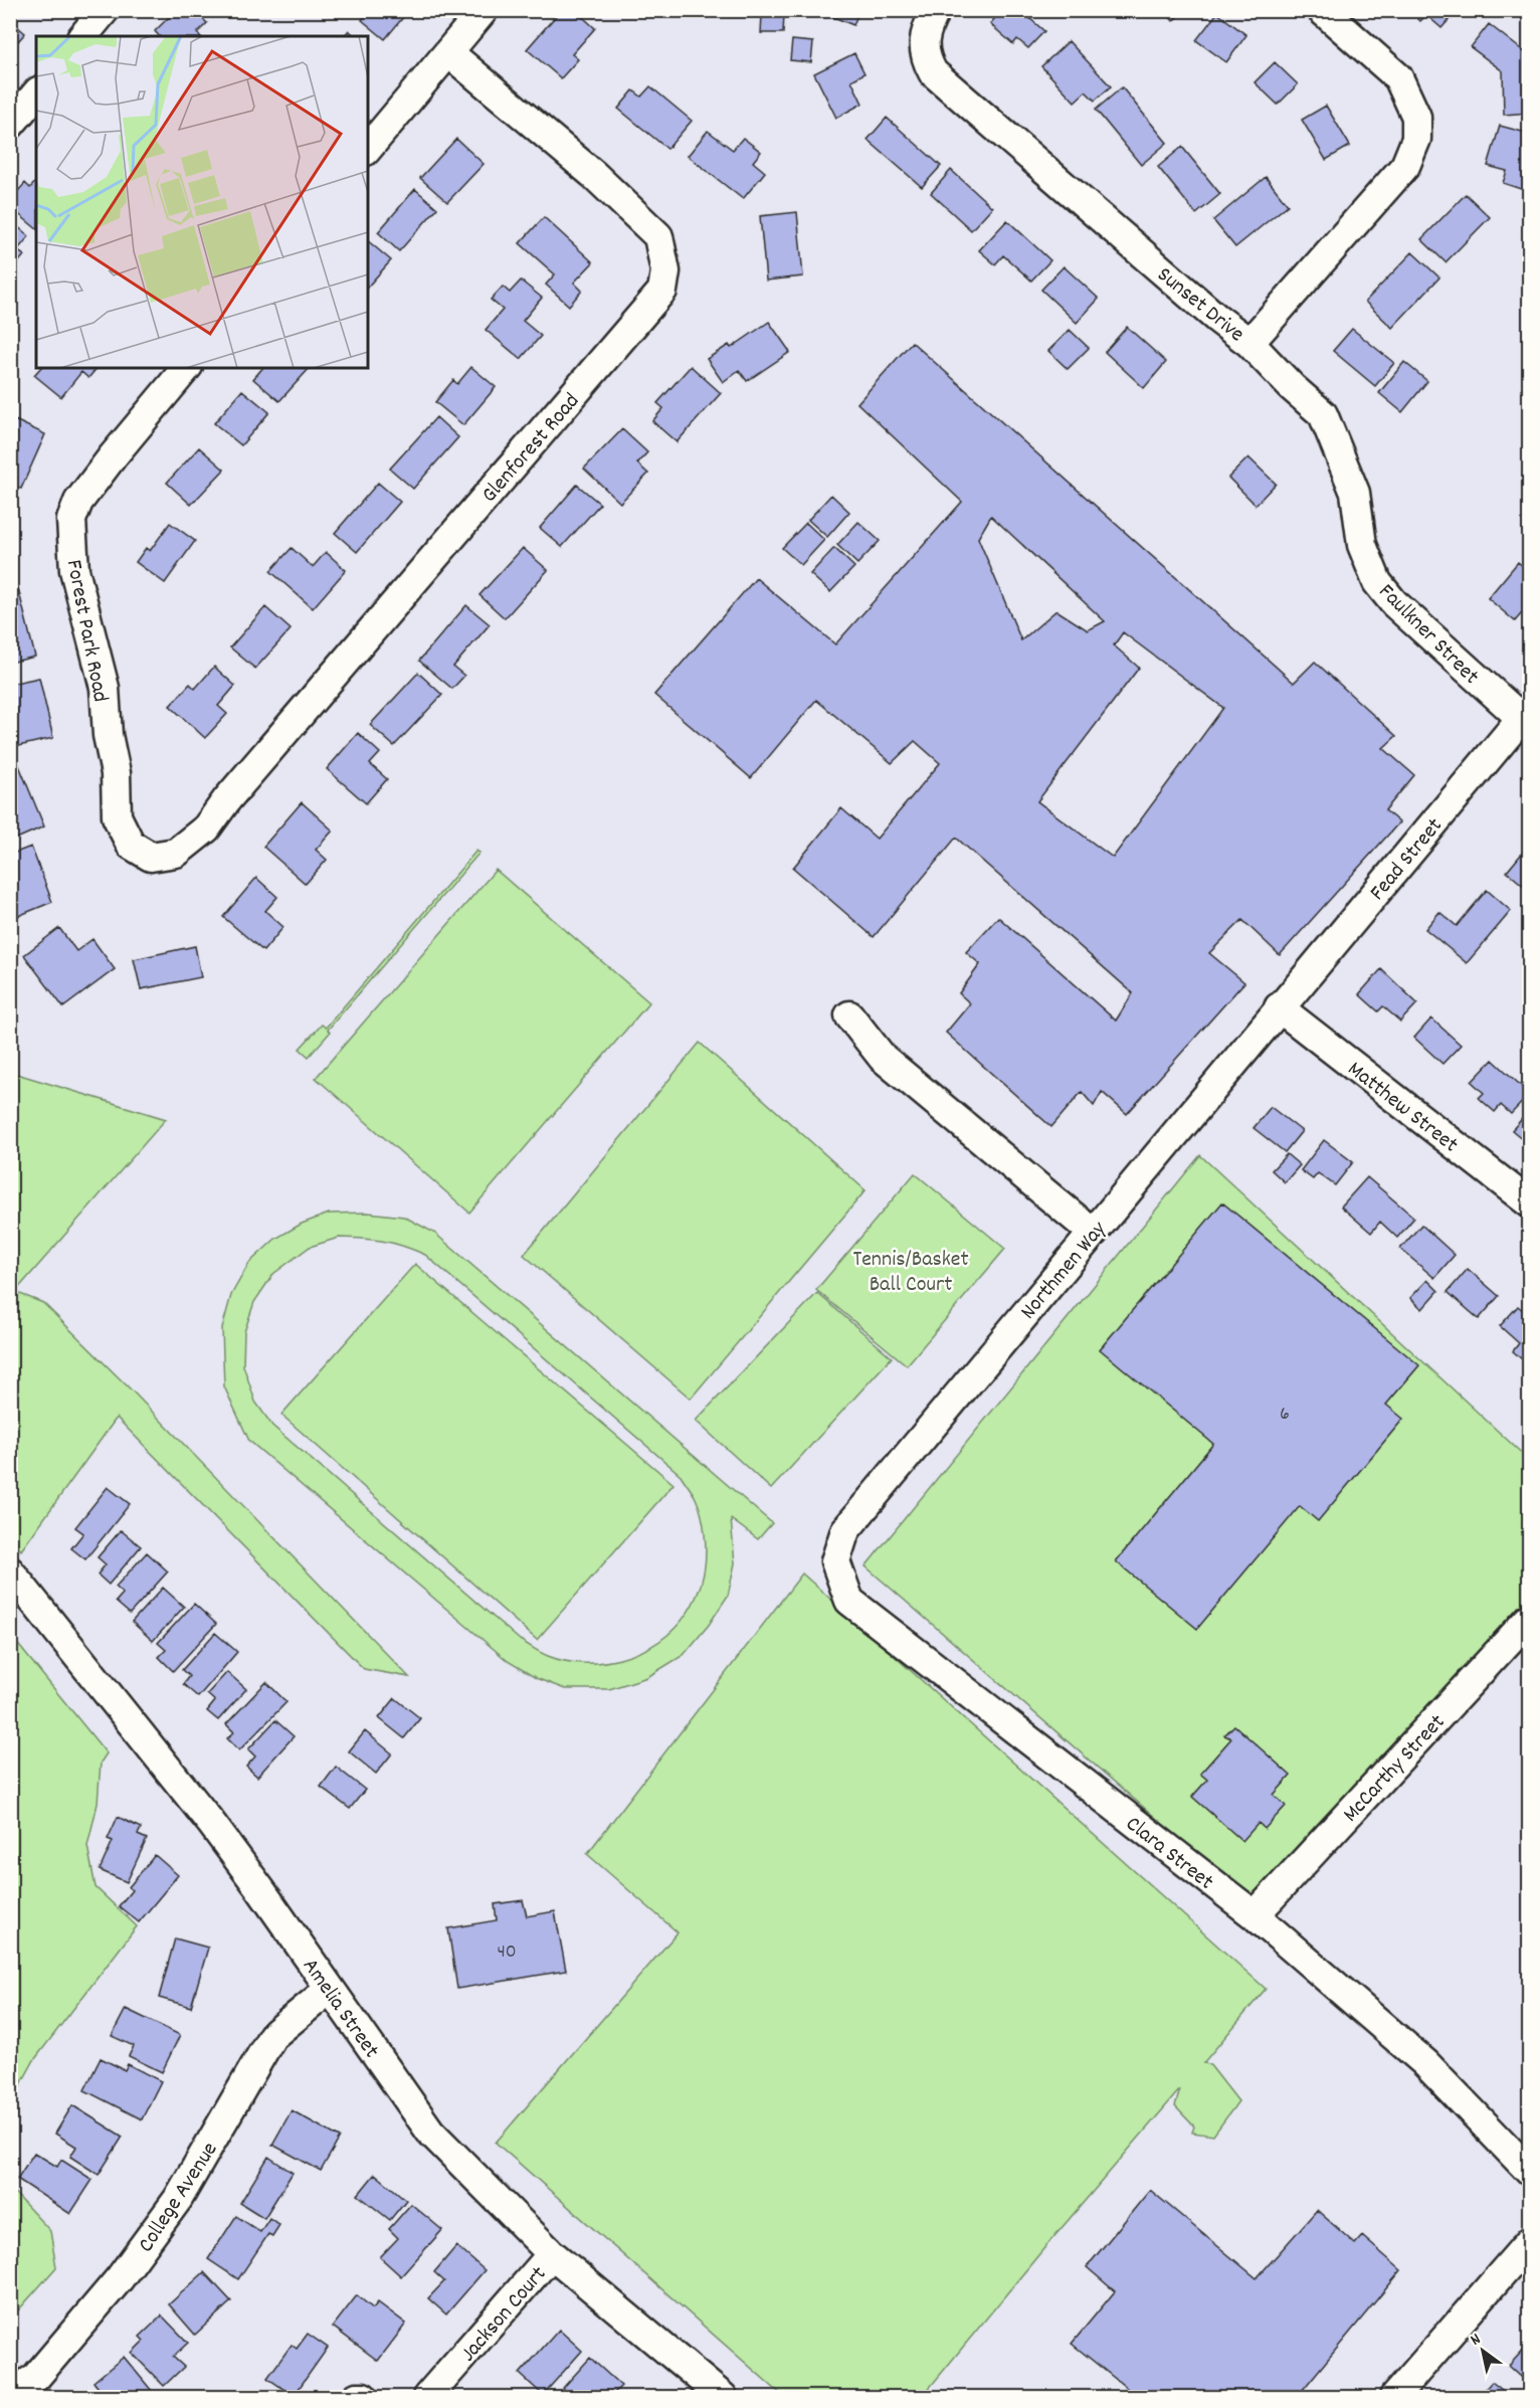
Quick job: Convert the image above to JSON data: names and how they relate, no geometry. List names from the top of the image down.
{
  "streets": {
    "street": [
      "Sunset Drive",
      "Glenforest Road",
      "Forest Park Road",
      "Faulkner Street",
      "Fead Street",
      "Matthew Street",
      "Northmen Way",
      "McCarthy Street",
      "Clara Street",
      "Amelia Street",
      "College Avenue",
      "Jackson Court"
    ]
  },
  "crossings": [
    ["Sunset Drive", "Faulkner Street"],
    ["Glenforest Road", "Forest Park Road"],
    ["Faulkner Street", "Fead Street"],
    ["Fead Street", "Matthew Street"],
    ["Fead Street", "Northmen Way"],
    ["Matthew Street", "Northmen Way"],
    ["Northmen Way", "Clara Street"],
    ["McCarthy Street", "Clara Street"],
    ["Amelia Street", "College Avenue"],
    ["Amelia Street", "Jackson Court"]
  ],
  "parks": ["Tennis/Basket Ball Court"],
  "house_numbers": ["6", "40"],
  "north": "top left"
}
